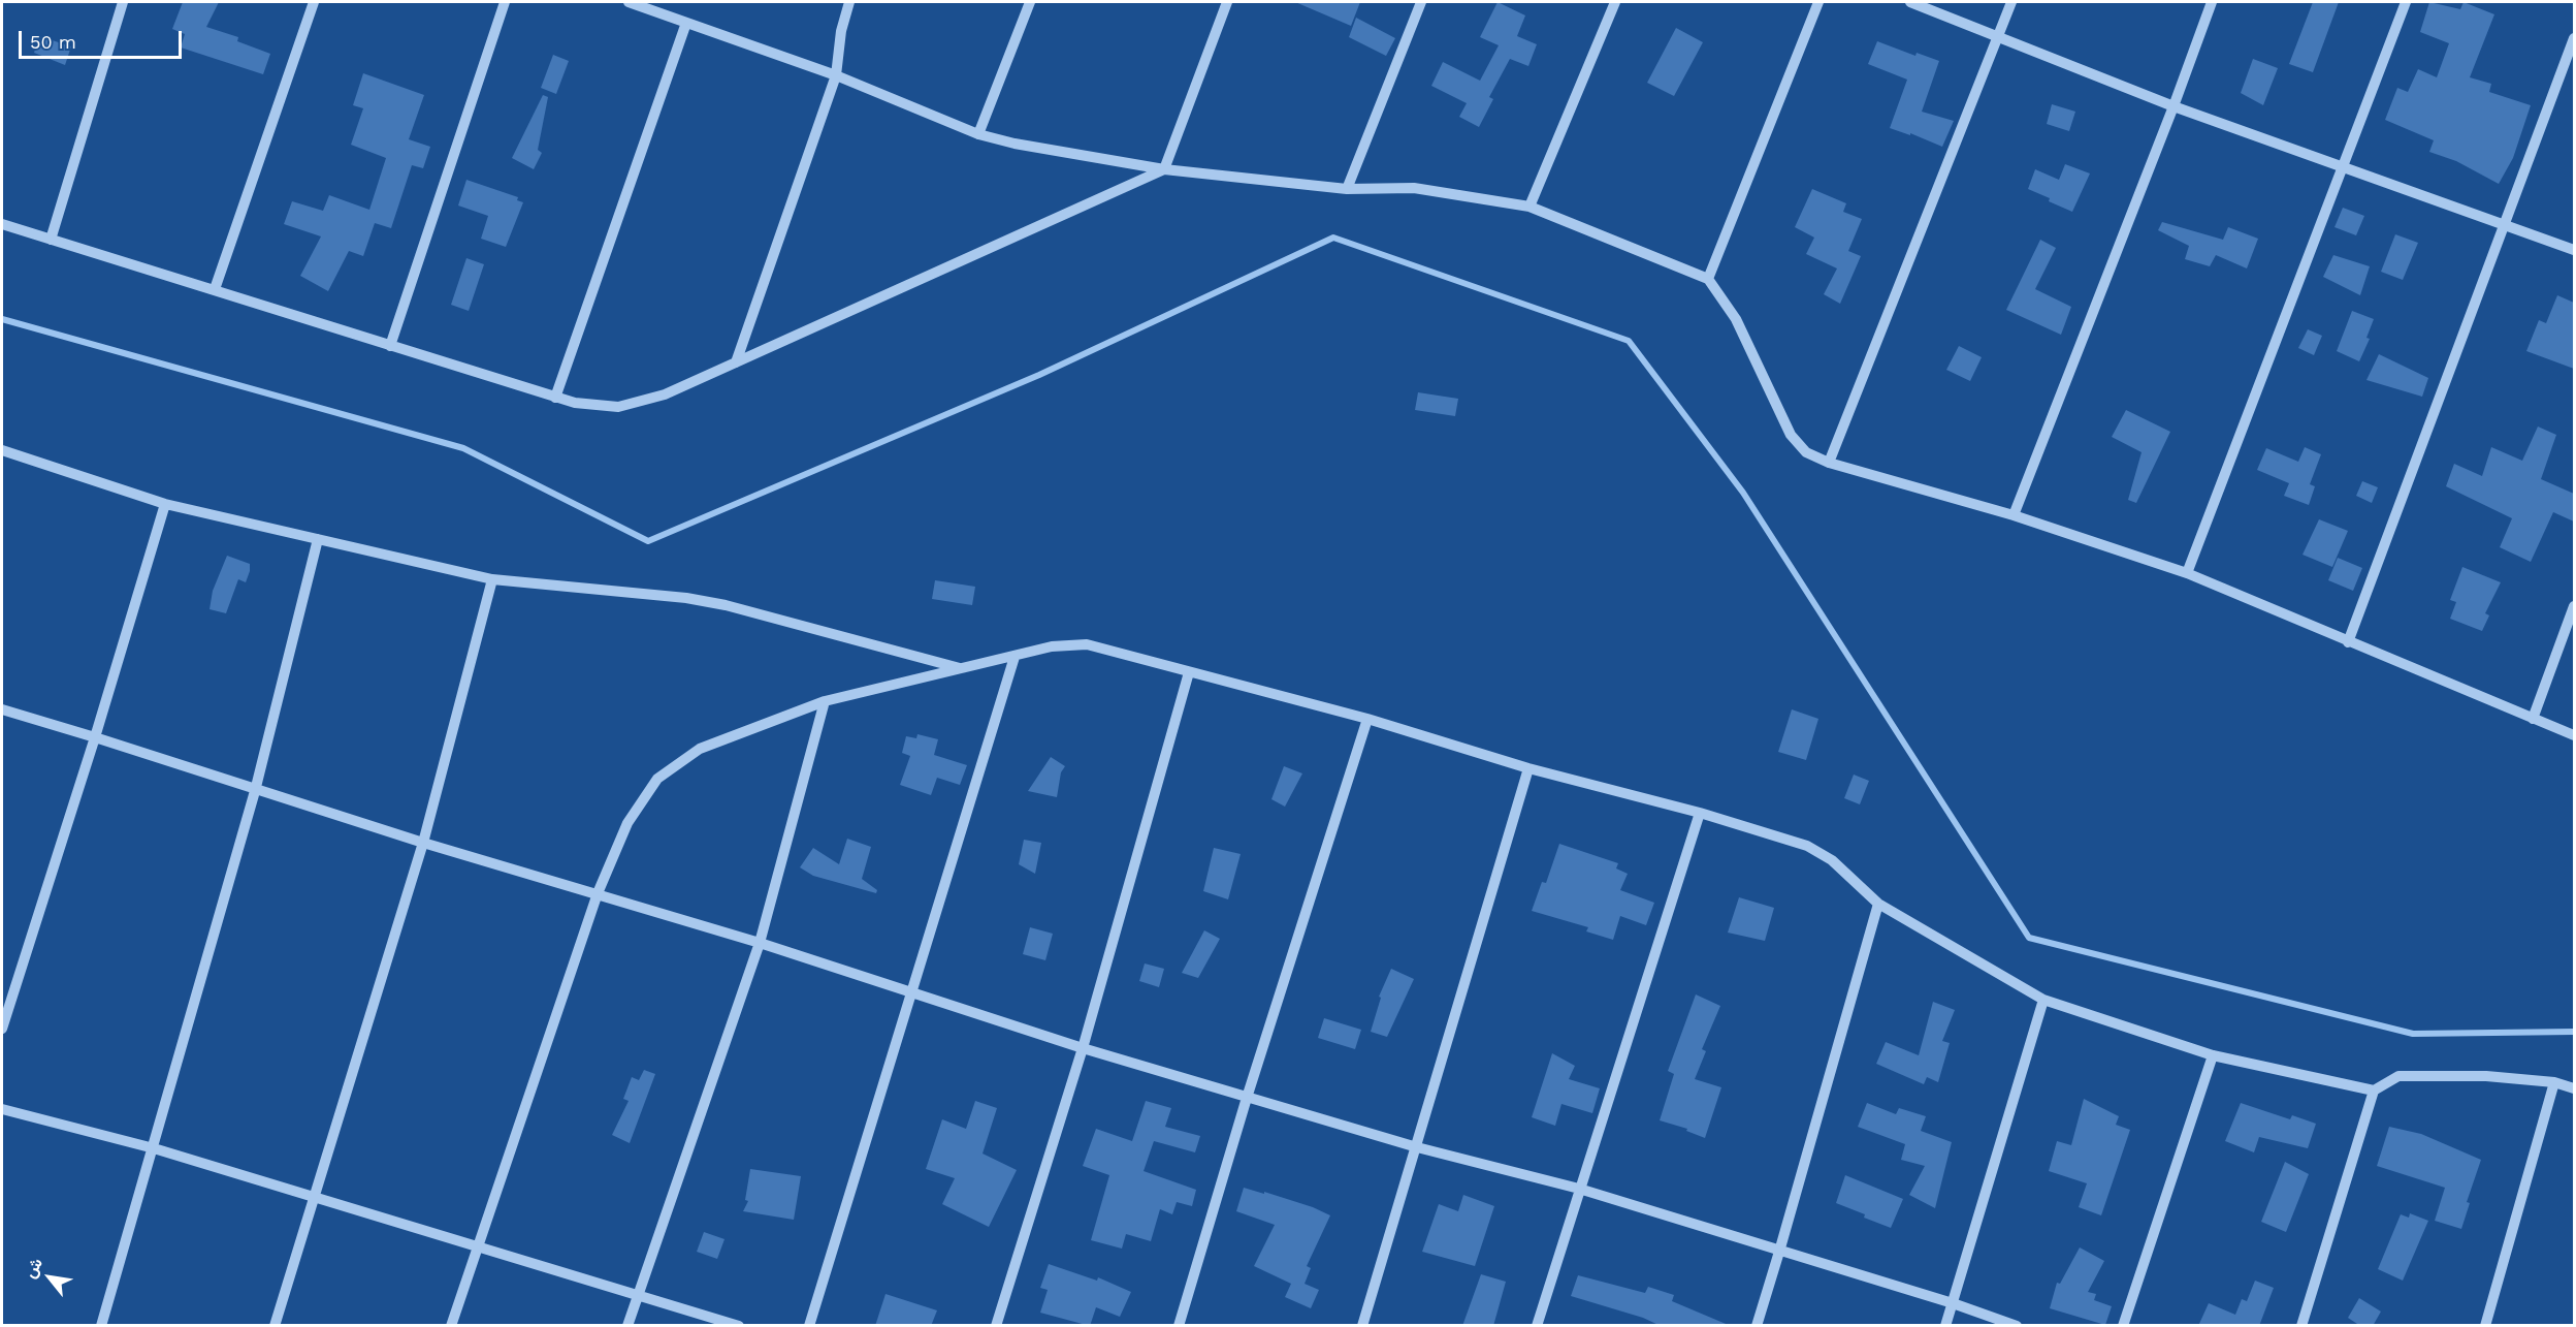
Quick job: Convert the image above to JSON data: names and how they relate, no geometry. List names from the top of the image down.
{
  "scale_bar": "50 m",
  "north": "top left"
}
